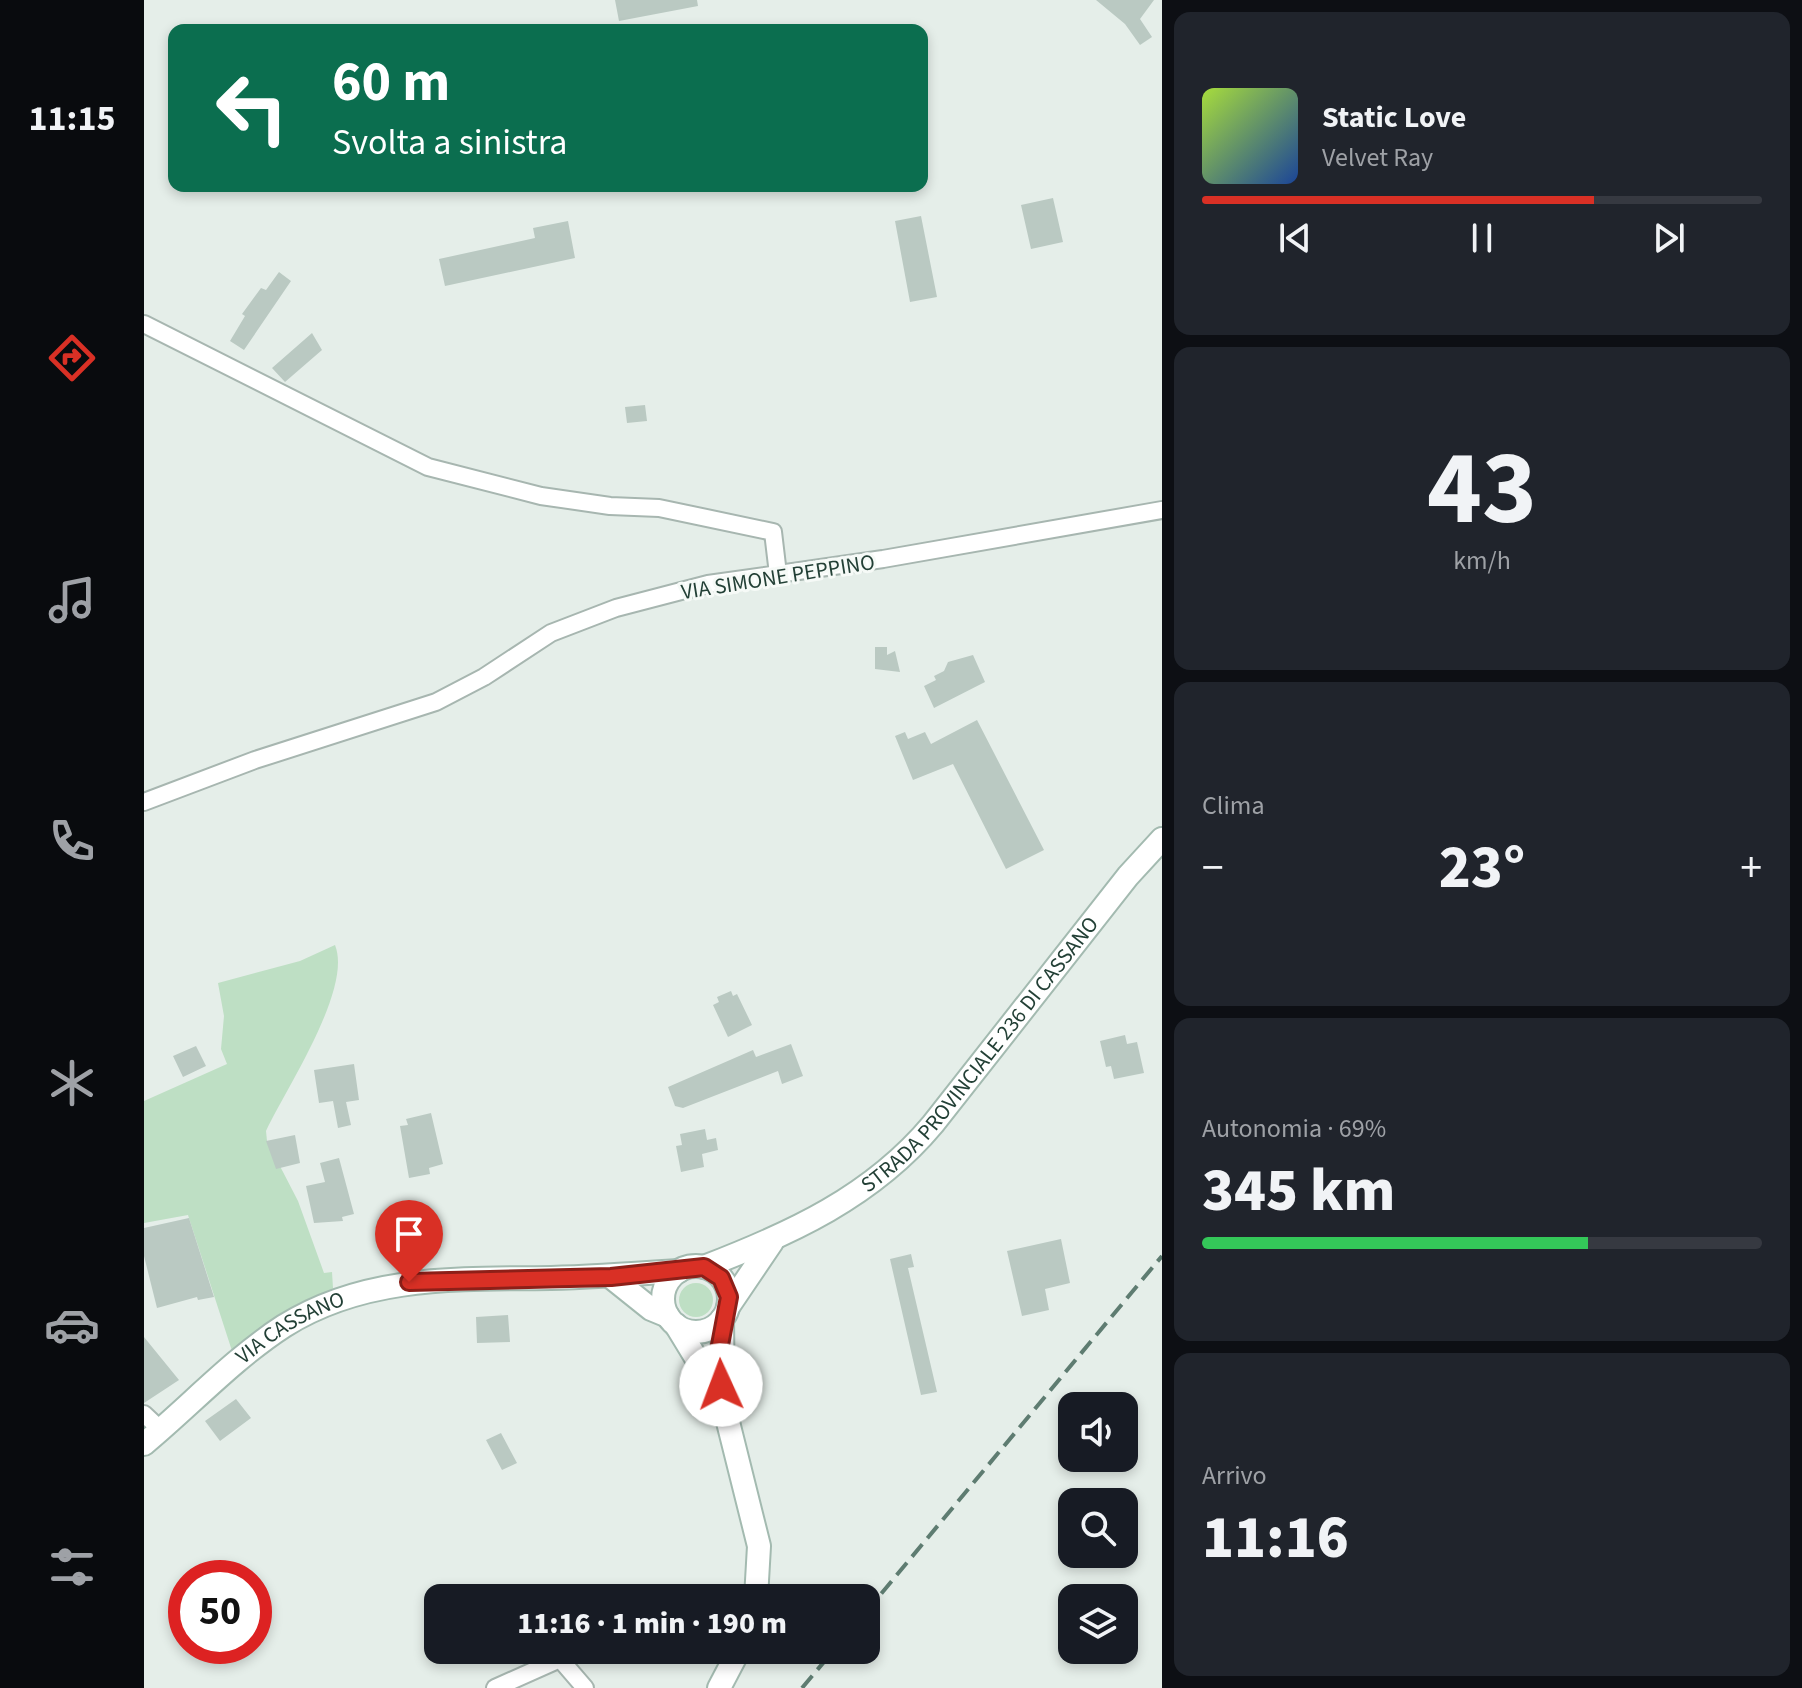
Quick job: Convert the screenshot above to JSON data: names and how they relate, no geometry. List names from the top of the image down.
{
  "streets": {
    "main road": ["STRADA PROVINCIALE 236 DI CASSANO", "VIA CASSANO"],
    "street": ["VIA SIMONE PEPPINO"]
  },
  "crossings": [
    ["STRADA PROVINCIALE 236 DI CASSANO", "VIA CASSANO"]
  ],
  "page": {
    "tabs": "11:15",
    "turn": ["60 m", "Svolta a sinistra"],
    "song": ["Static Love", "Velvet Ray"],
    "tile": [
      ["43", "km/h"],
      "Clima",
      ["Autonomia · 69%", "345 km"],
      ["Arrivo", "11:16"]
    ],
    "heat": ["−", "23°", "+"],
    "limit": "50",
    "trip": "11:16 · 1 min · 190 m"
  }
}
